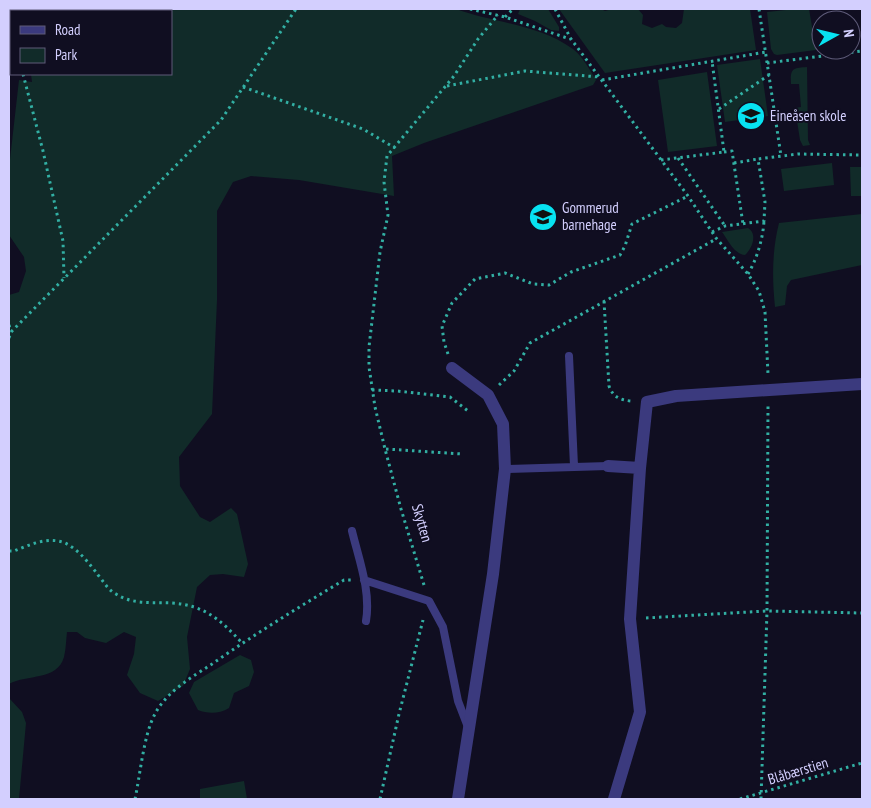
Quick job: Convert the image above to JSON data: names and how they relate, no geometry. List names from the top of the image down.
{
  "streets": {
    "path": ["Skytten", "Blåbærstien"]
  },
  "places": {
    "school or university": ["Eineåsen skole", "Gommerud barnehage"]
  },
  "legend": ["Road", "Park"],
  "north": "right"
}
